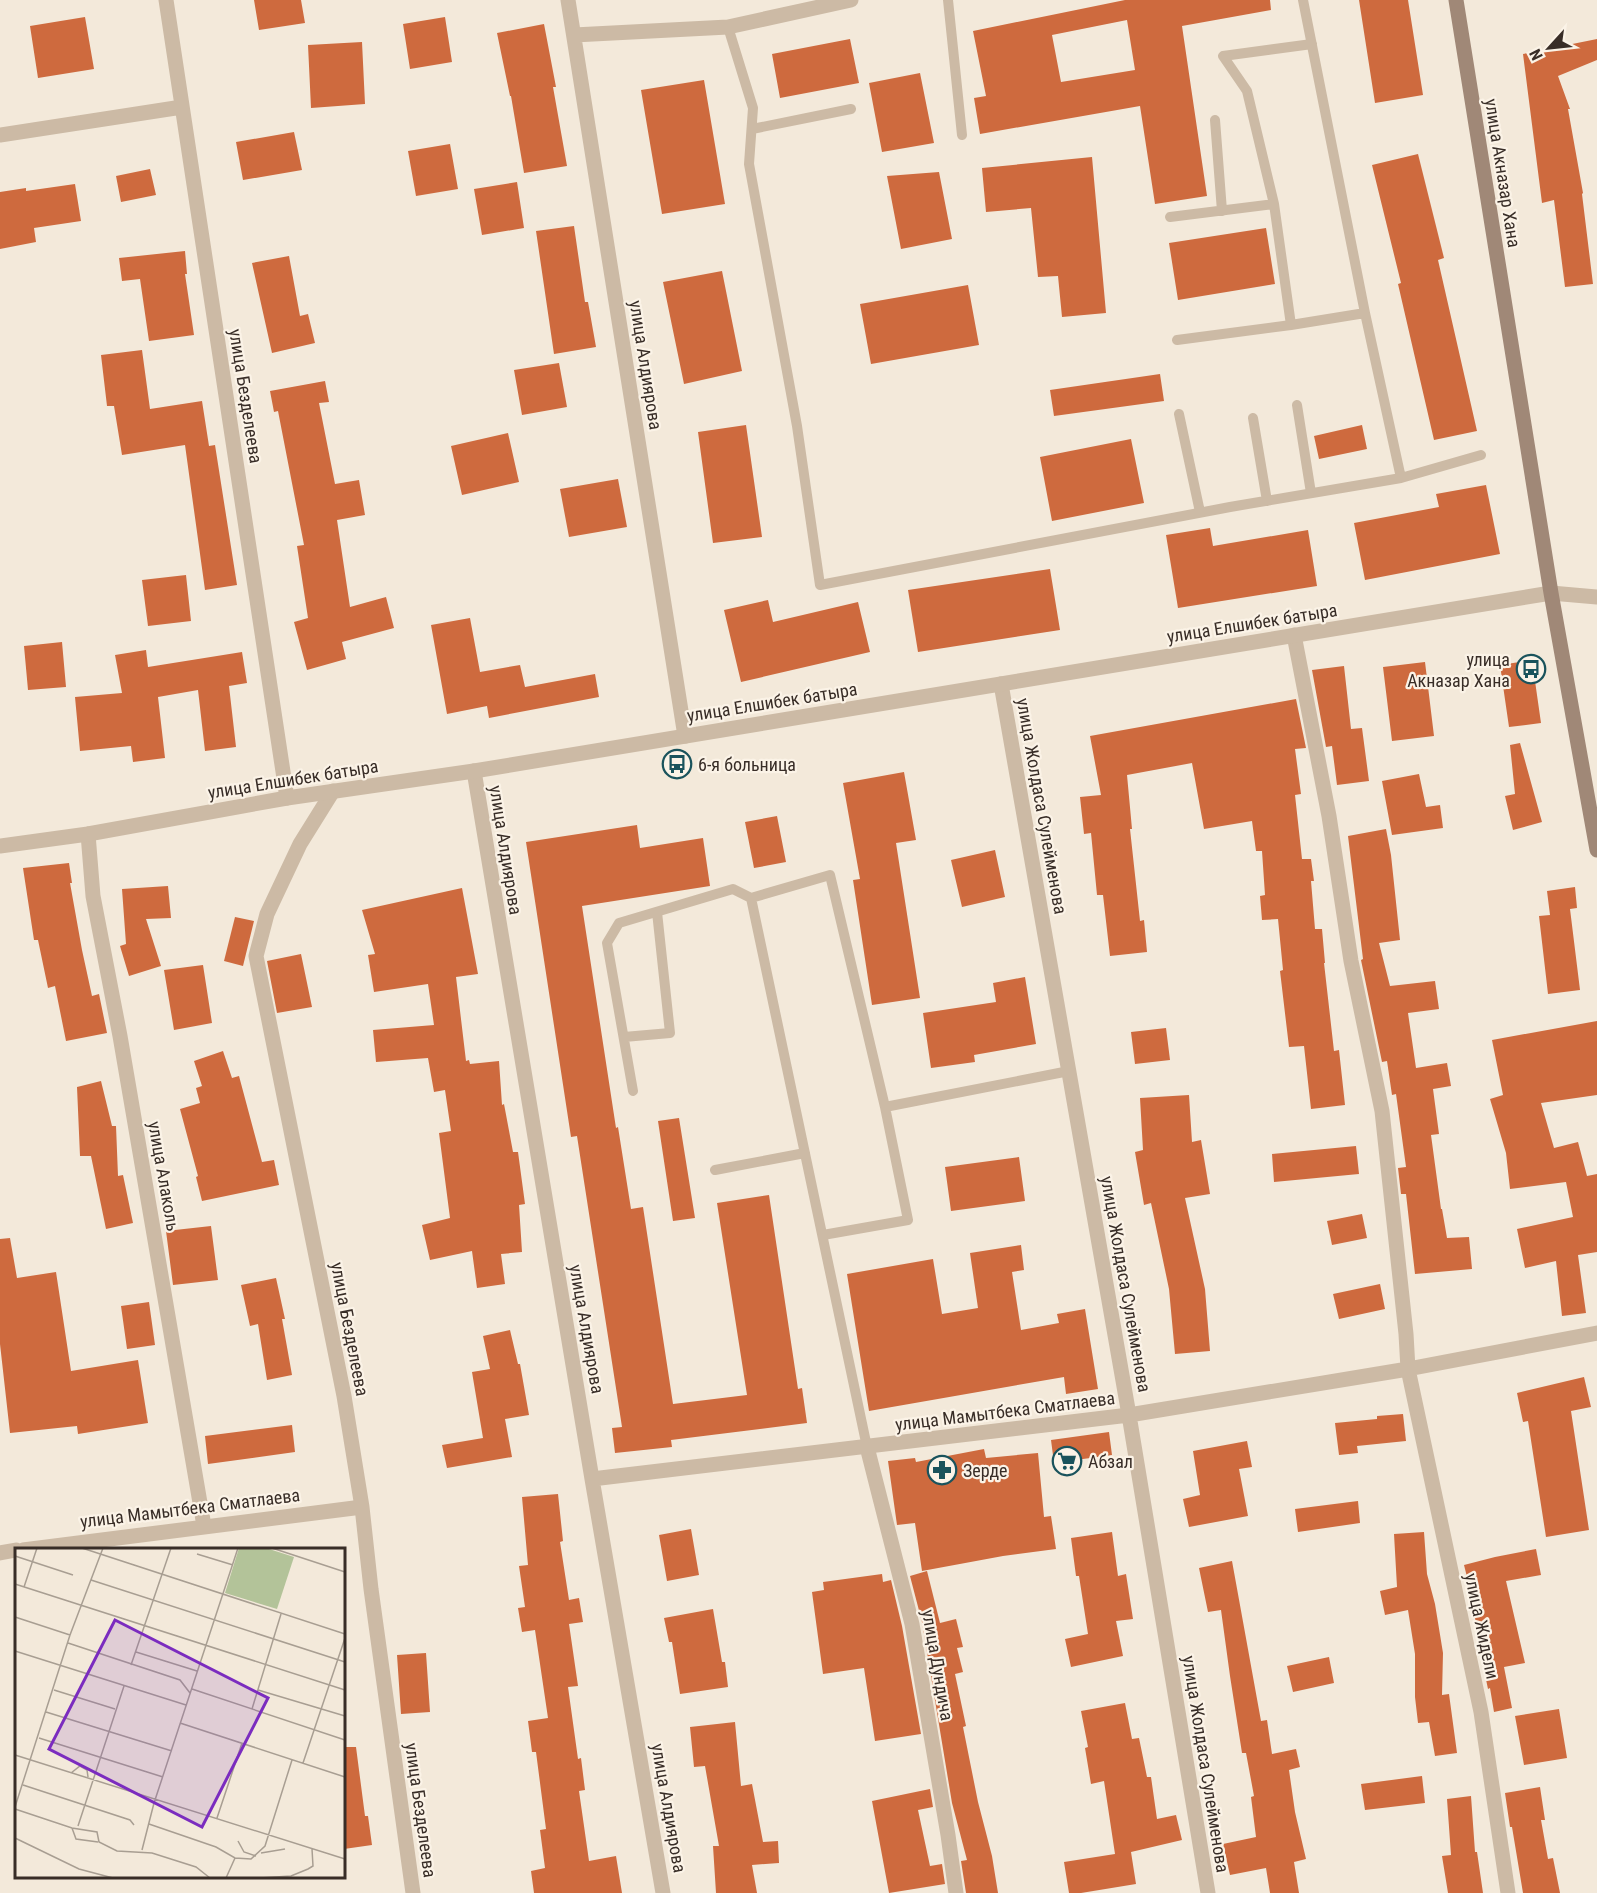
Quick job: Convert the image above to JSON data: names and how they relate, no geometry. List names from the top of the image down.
{
  "streets": {
    "main road": ["улица Акназар Хана"],
    "street": [
      "улица Алдиярова",
      "улица Безделеева",
      "улица Елшибек батыра",
      "улица Жолдаса Сулейменова",
      "улица Алаколь",
      "улица Мамытбека Сматлаева",
      "улица Жидели",
      "улица Дундича"
    ]
  },
  "crossings": [
    ["улица Акназар Хана", "улица Елшибек батыра"],
    ["улица Алдиярова", "улица Елшибек батыра"],
    ["улица Алдиярова", "улица Мамытбека Сматлаева"],
    ["улица Безделеева", "улица Елшибек батыра"],
    ["улица Безделеева", "улица Мамытбека Сматлаева"],
    ["улица Елшибек батыра", "улица Жолдаса Сулейменова"],
    ["улица Елшибек батыра", "улица Алаколь"],
    ["улица Елшибек батыра", "улица Жидели"],
    ["улица Жолдаса Сулейменова", "улица Мамытбека Сматлаева"],
    ["улица Алаколь", "улица Мамытбека Сматлаева"],
    ["улица Мамытбека Сматлаева", "улица Жидели"],
    ["улица Мамытбека Сматлаева", "улица Дундича"]
  ],
  "places": {
    "bus stop": ["улица Акназар Хана", "6-я больница"],
    "supermarket": ["Абзал"],
    "pharmacy": ["Зерде"]
  },
  "north": "bottom left"
}
